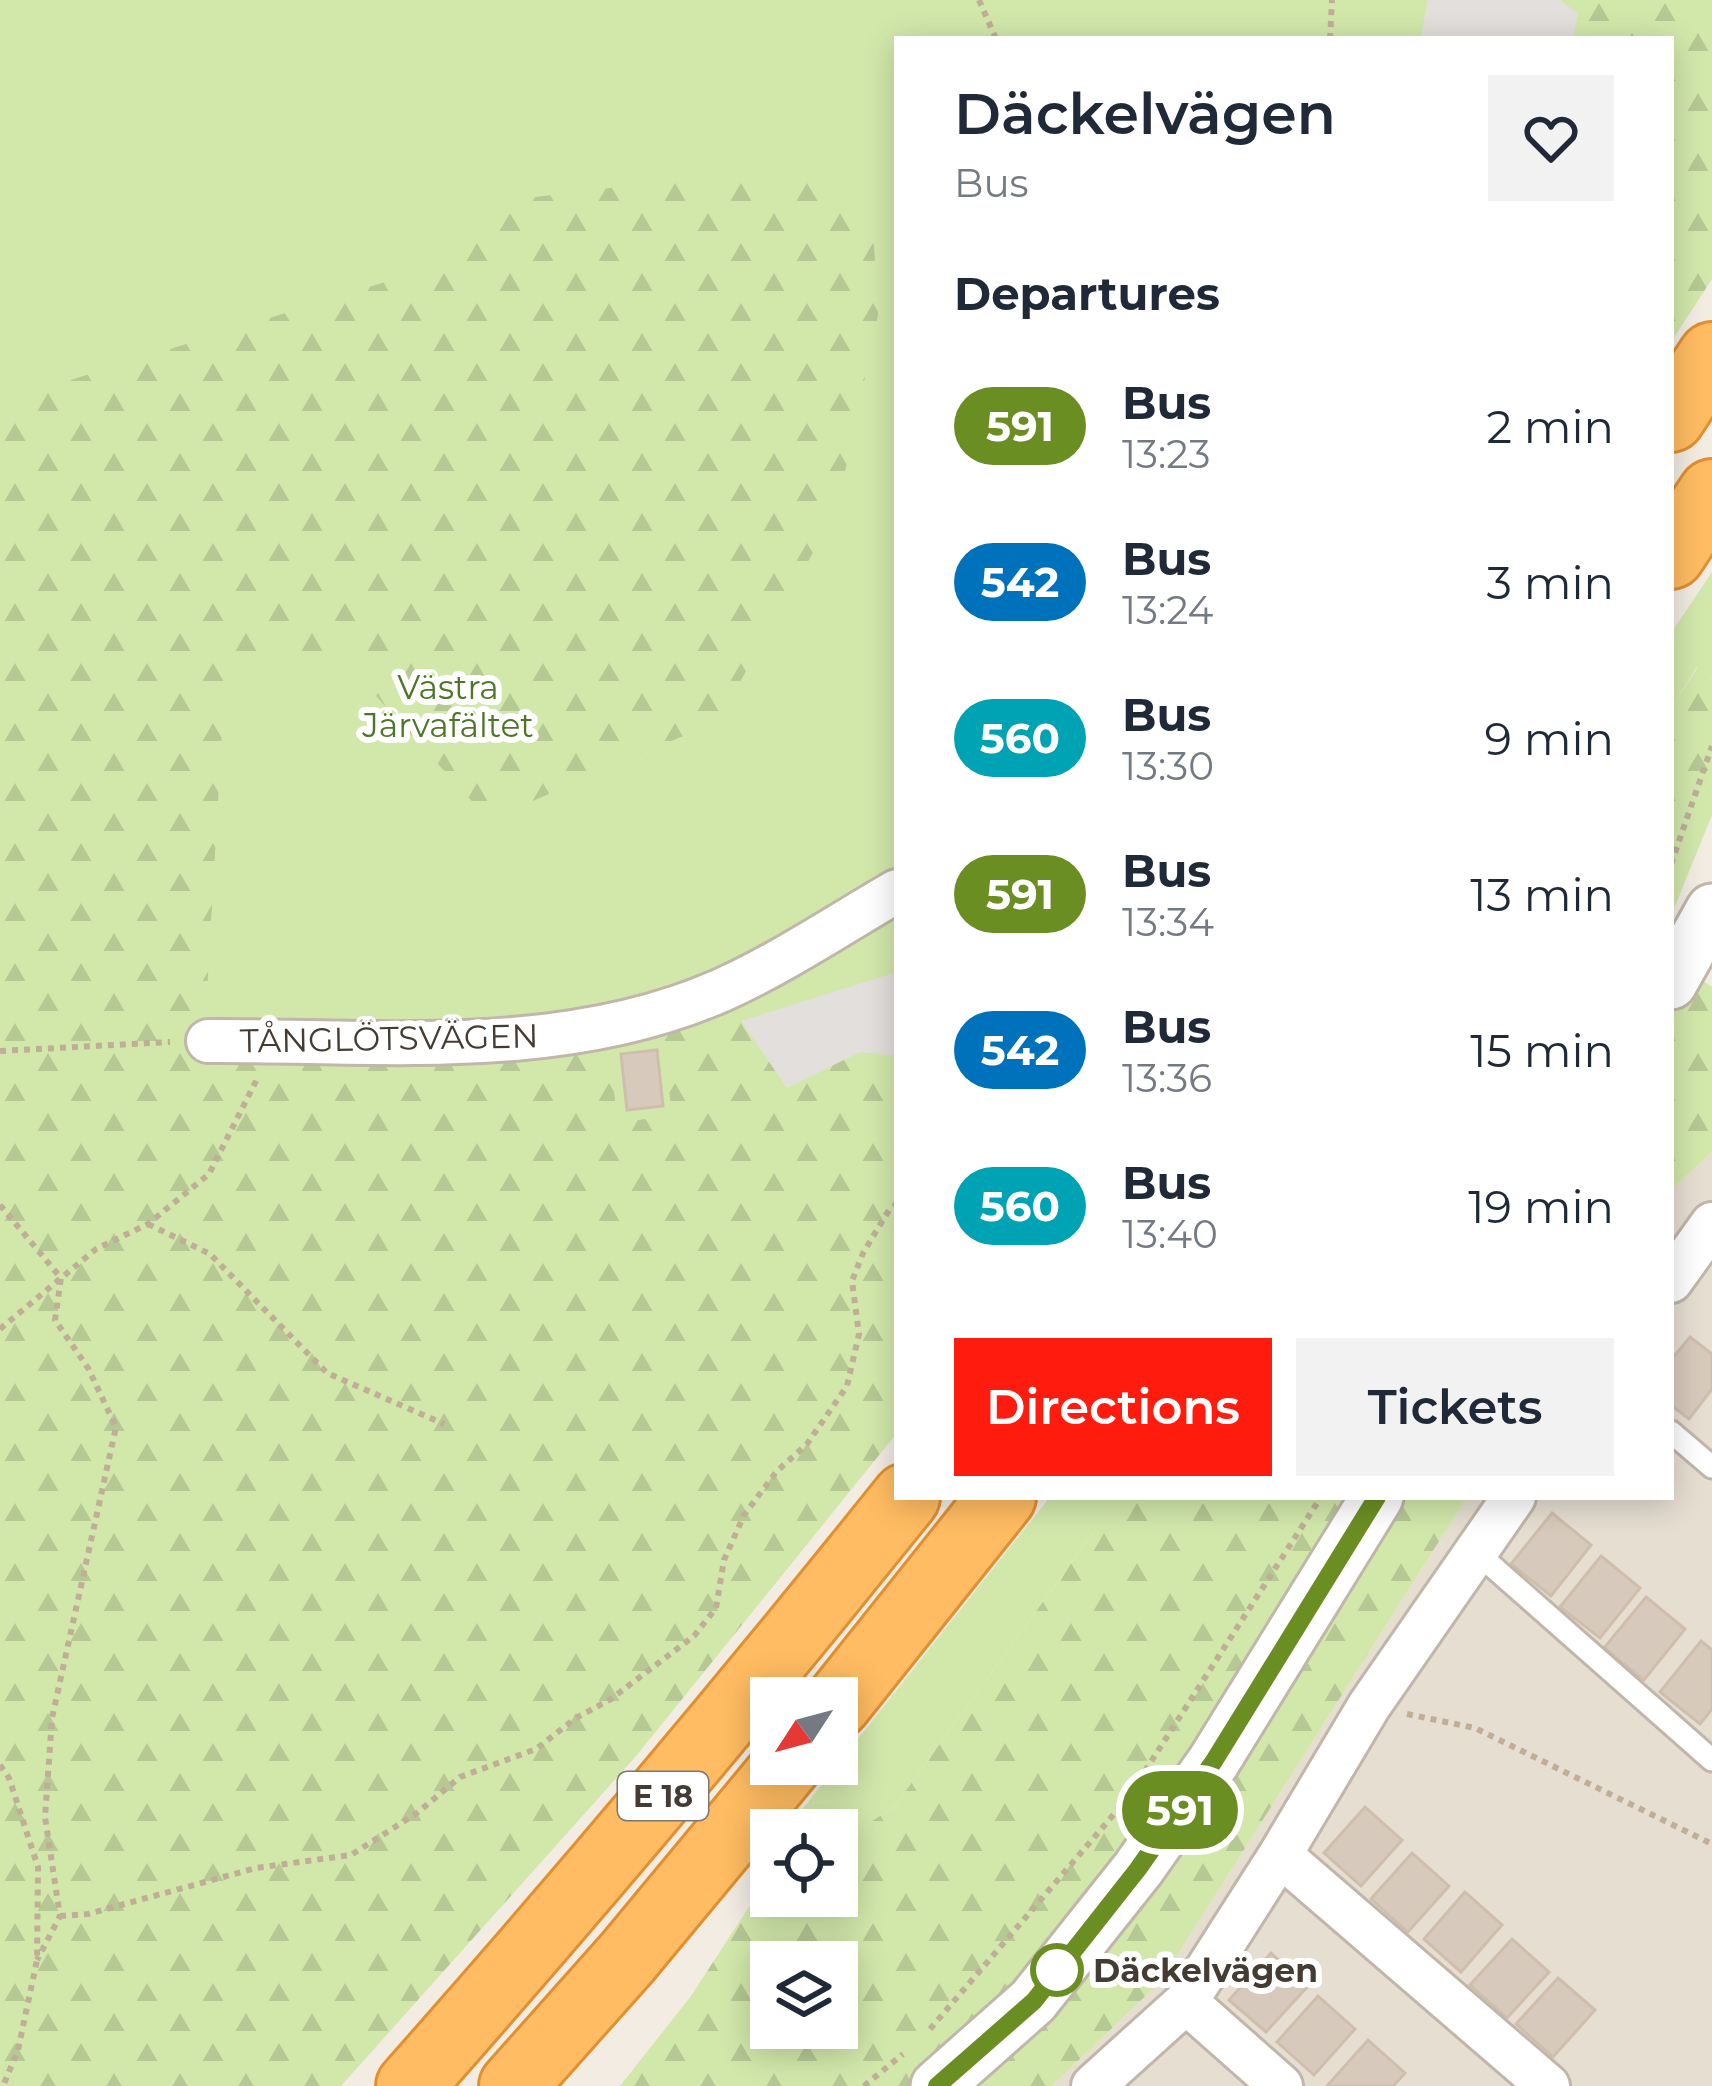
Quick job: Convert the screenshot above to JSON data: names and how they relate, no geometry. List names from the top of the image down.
{
  "streets": {
    "highway": ["E 18"],
    "street": ["TÅNGLÖTSVÄGEN"]
  },
  "parks": ["Västra Järvafältet"],
  "places": ["Däckelvägen"],
  "lines": ["bus line 591"],
  "north": "bottom left",
  "page": {
    "on_map": "591",
    "heading": [
      ["Däckelvägen", "Bus"],
      "Departures"
    ],
    "list": [
      {
        "mark": "591",
        "name": "Bus",
        "note": "13:23",
        "value": "2 min"
      },
      {
        "mark": "542",
        "name": "Bus",
        "note": "13:24",
        "value": "3 min"
      },
      {
        "mark": "560",
        "name": "Bus",
        "note": "13:30",
        "value": "9 min"
      },
      {
        "mark": "591",
        "name": "Bus",
        "note": "13:34",
        "value": "13 min"
      },
      {
        "mark": "542",
        "name": "Bus",
        "note": "13:36",
        "value": "15 min"
      },
      {
        "mark": "560",
        "name": "Bus",
        "note": "13:40",
        "value": "19 min"
      }
    ],
    "buttons": ["Directions", "Tickets"]
  }
}
